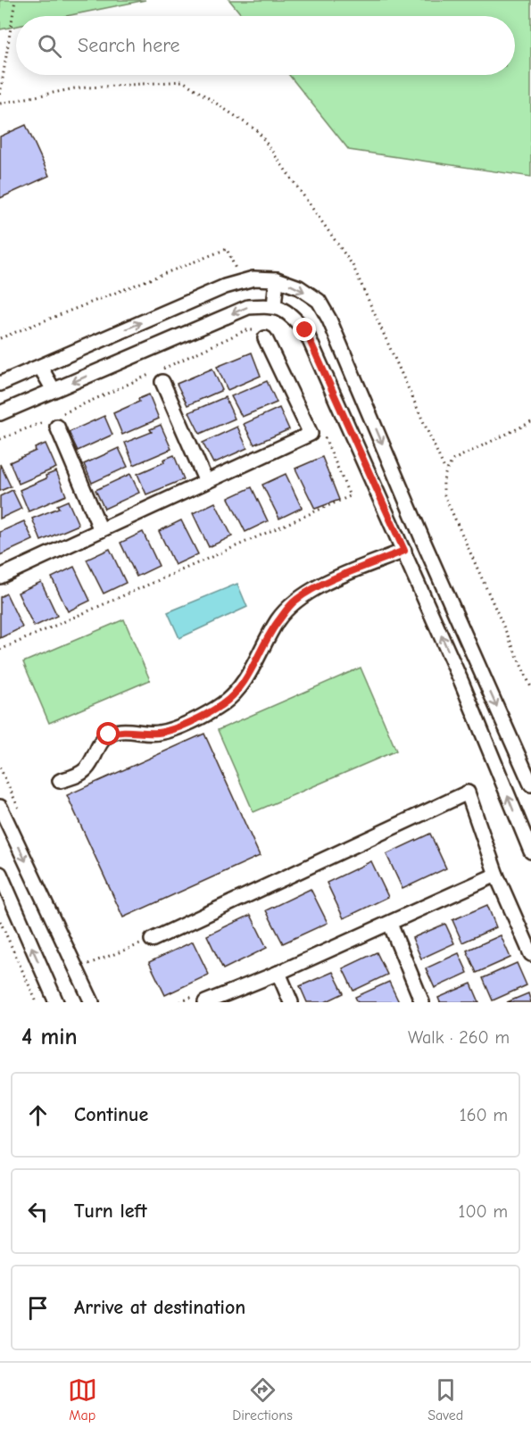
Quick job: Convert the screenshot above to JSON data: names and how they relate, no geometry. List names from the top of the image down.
{
  "page": {
    "search": "Search here",
    "heading": ["4 min", "Walk · 260 m"],
    "list": [
      ["Continue", "160 m"],
      ["Turn left", "100 m"],
      "Arrive at destination"
    ],
    "nav": ["Map", "Directions", "Saved"]
  }
}
